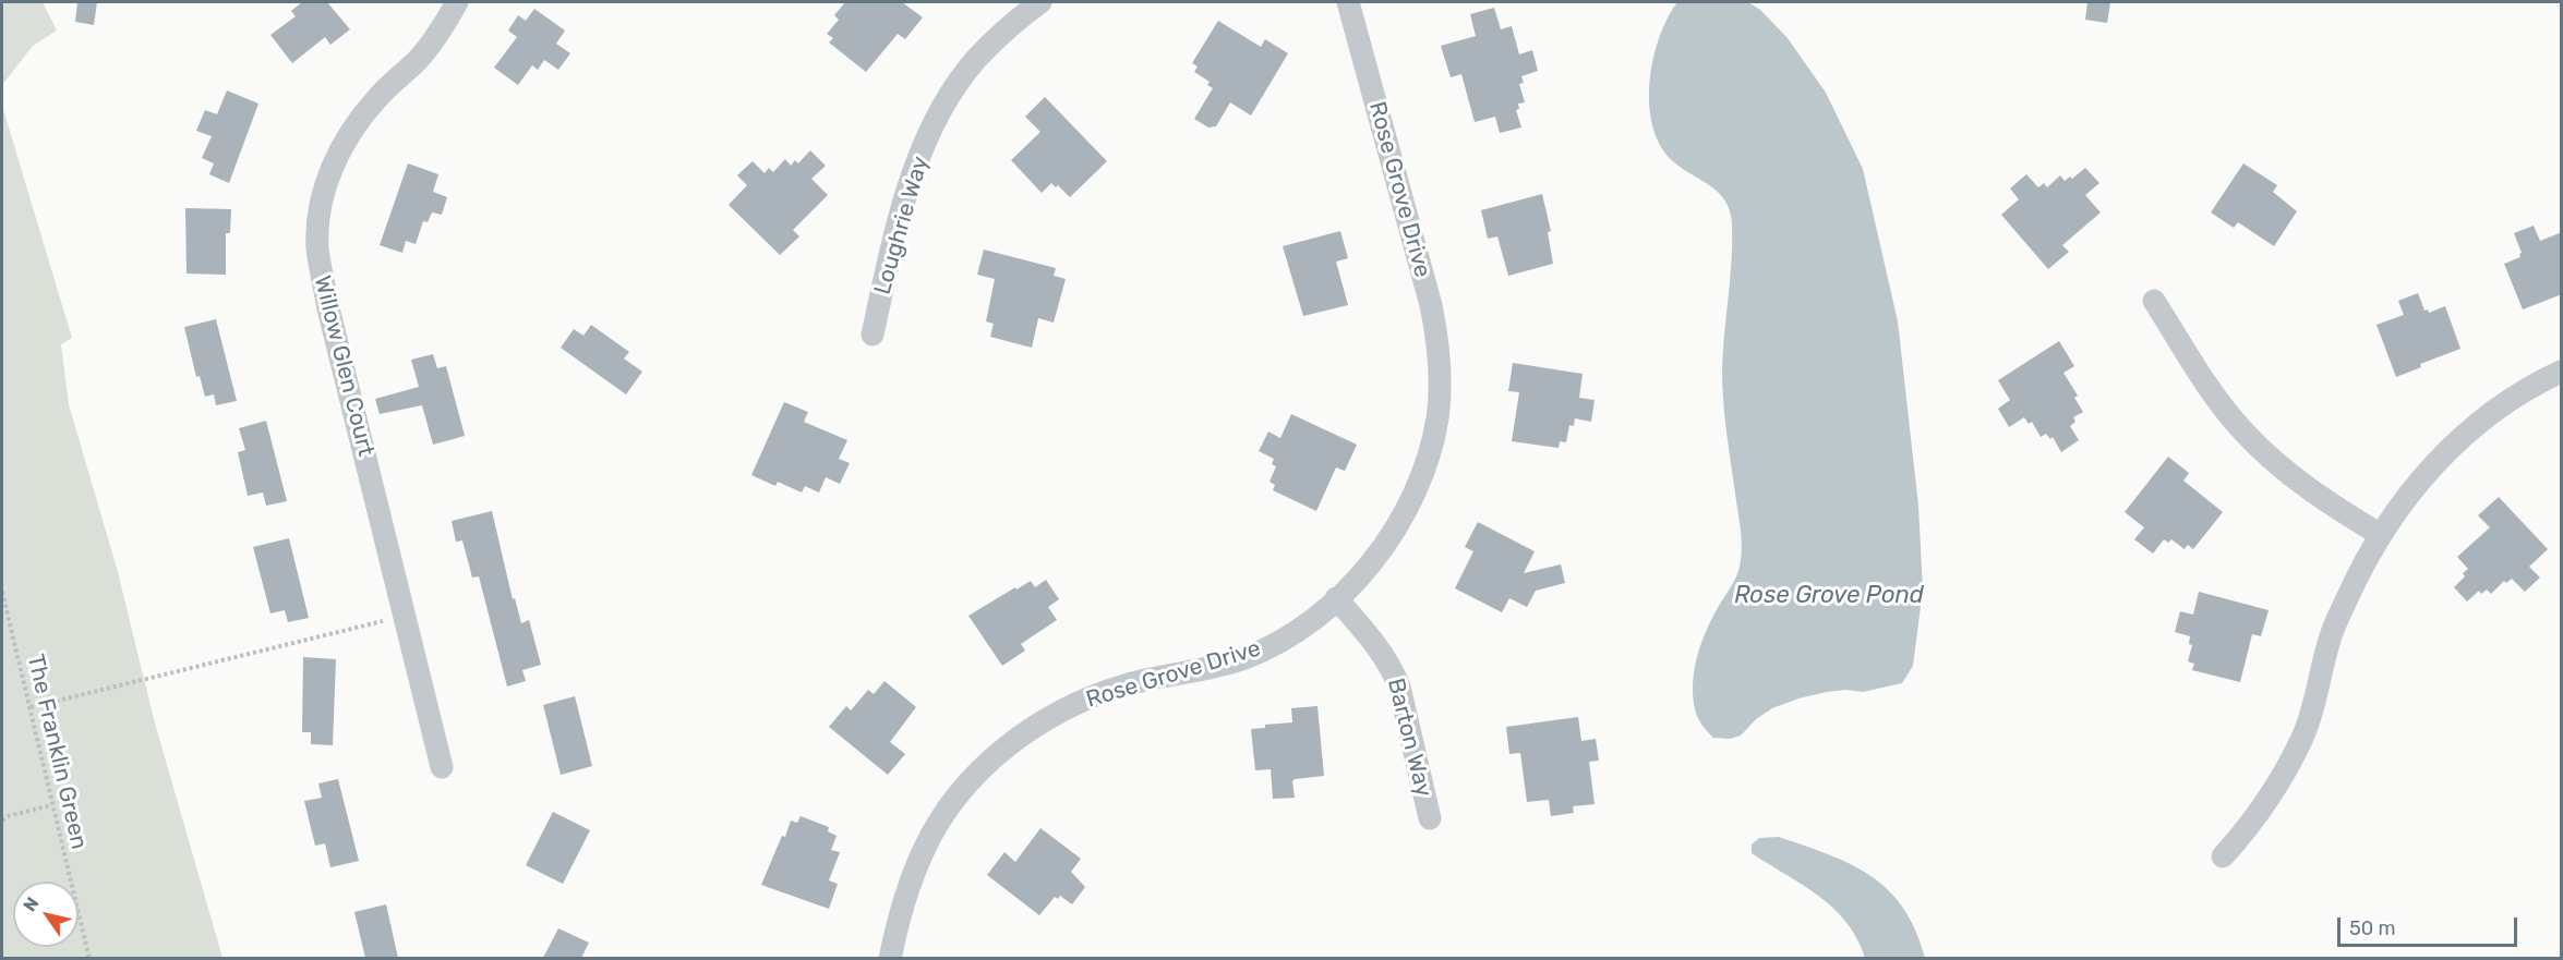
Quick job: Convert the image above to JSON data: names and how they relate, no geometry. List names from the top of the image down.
{
  "streets": {
    "street": [
      "Rose Grove Drive",
      "Loughrie Way",
      "Willow Glen Court",
      "Barton Way"
    ],
    "path": ["The Franklin Green"]
  },
  "crossings": [
    ["Rose Grove Drive", "Barton Way"]
  ],
  "water": ["Rose Grove Pond"],
  "scale_bar": "50 m",
  "north": "top left"
}
